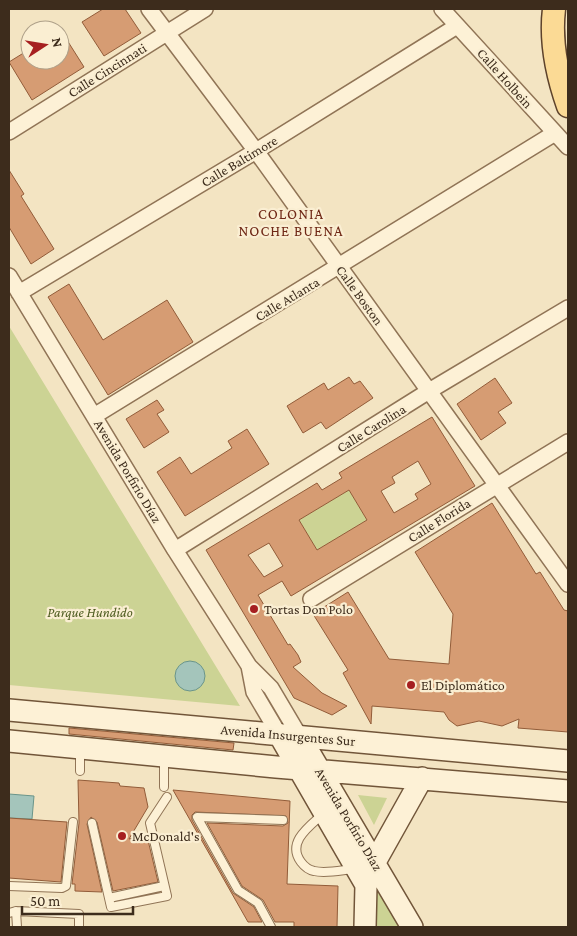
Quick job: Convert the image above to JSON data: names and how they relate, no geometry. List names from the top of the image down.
{
  "streets": {
    "main road": ["Avenida Porfirio Díaz", "Avenida Insurgentes Sur"],
    "street": [
      "Calle Cincinnati",
      "Calle Holbein",
      "Calle Baltimore",
      "Calle Boston",
      "Calle Atlanta",
      "Calle Carolina",
      "Calle Florida"
    ]
  },
  "crossings": [
    ["Calle Cincinnati", "Calle Boston"],
    ["Calle Holbein", "Calle Baltimore"],
    ["Calle Holbein", "Calle Atlanta"],
    ["Calle Baltimore", "Calle Boston"],
    ["Calle Baltimore", "Avenida Porfirio Díaz"],
    ["Calle Boston", "Calle Atlanta"],
    ["Calle Boston", "Calle Carolina"],
    ["Calle Boston", "Calle Florida"],
    ["Calle Atlanta", "Avenida Porfirio Díaz"],
    ["Calle Carolina", "Avenida Porfirio Díaz"],
    ["Avenida Porfirio Díaz", "Avenida Insurgentes Sur"]
  ],
  "districts": ["COLONIA NOCHE BUENA"],
  "parks": ["Parque Hundido"],
  "places": ["Tortas Don Polo", "El Diplomático", "McDonald's"],
  "scale_bar": "50 m",
  "north": "right"
}
